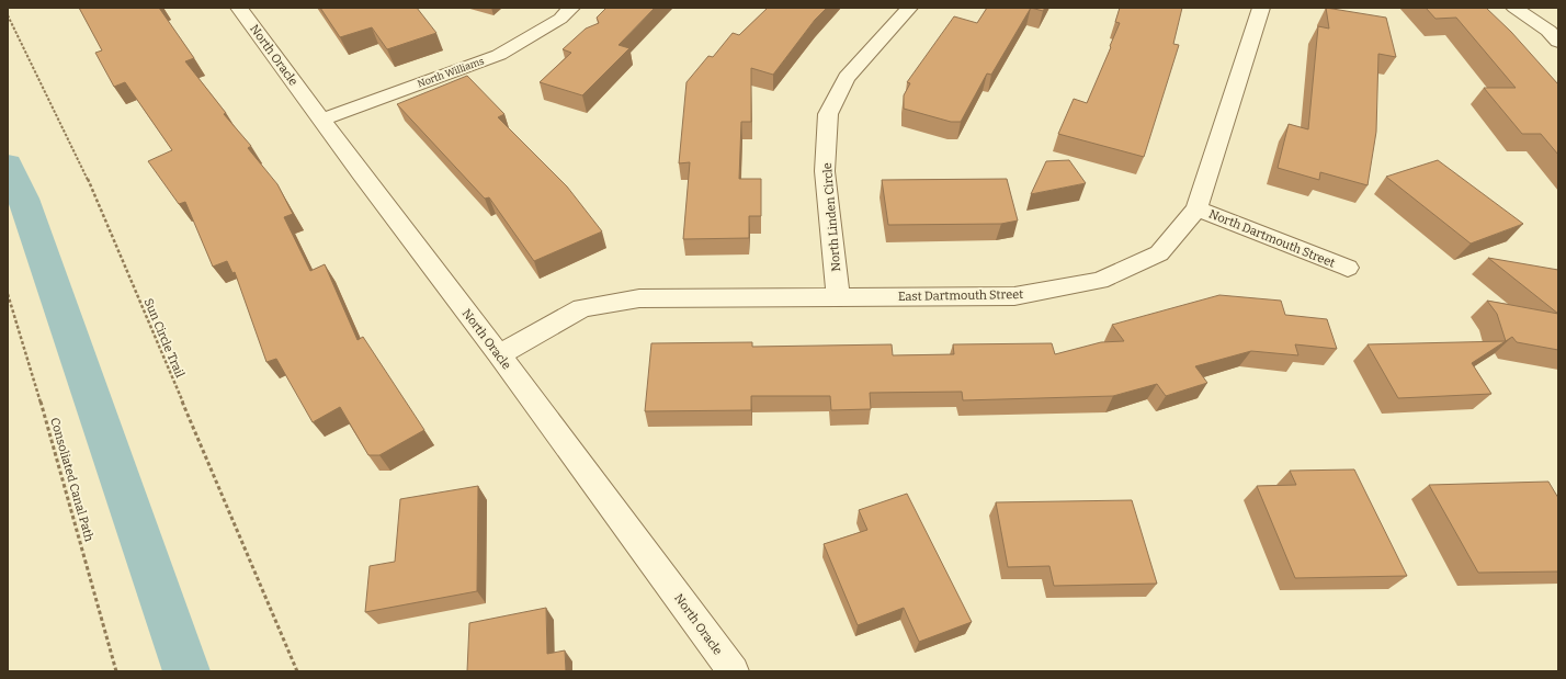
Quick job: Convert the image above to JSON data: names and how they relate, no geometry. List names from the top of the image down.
{
  "streets": {
    "street": [
      "North Oracle",
      "North Williams",
      "North Linden Circle",
      "North Dartmouth Street",
      "East Dartmouth Street"
    ],
    "path": ["Sun Circle Trail", "Consoliated Canal Path"]
  },
  "crossings": [
    ["North Oracle", "North Williams"],
    ["North Oracle", "East Dartmouth Street"],
    ["North Linden Circle", "East Dartmouth Street"],
    ["North Dartmouth Street", "East Dartmouth Street"]
  ]
}
